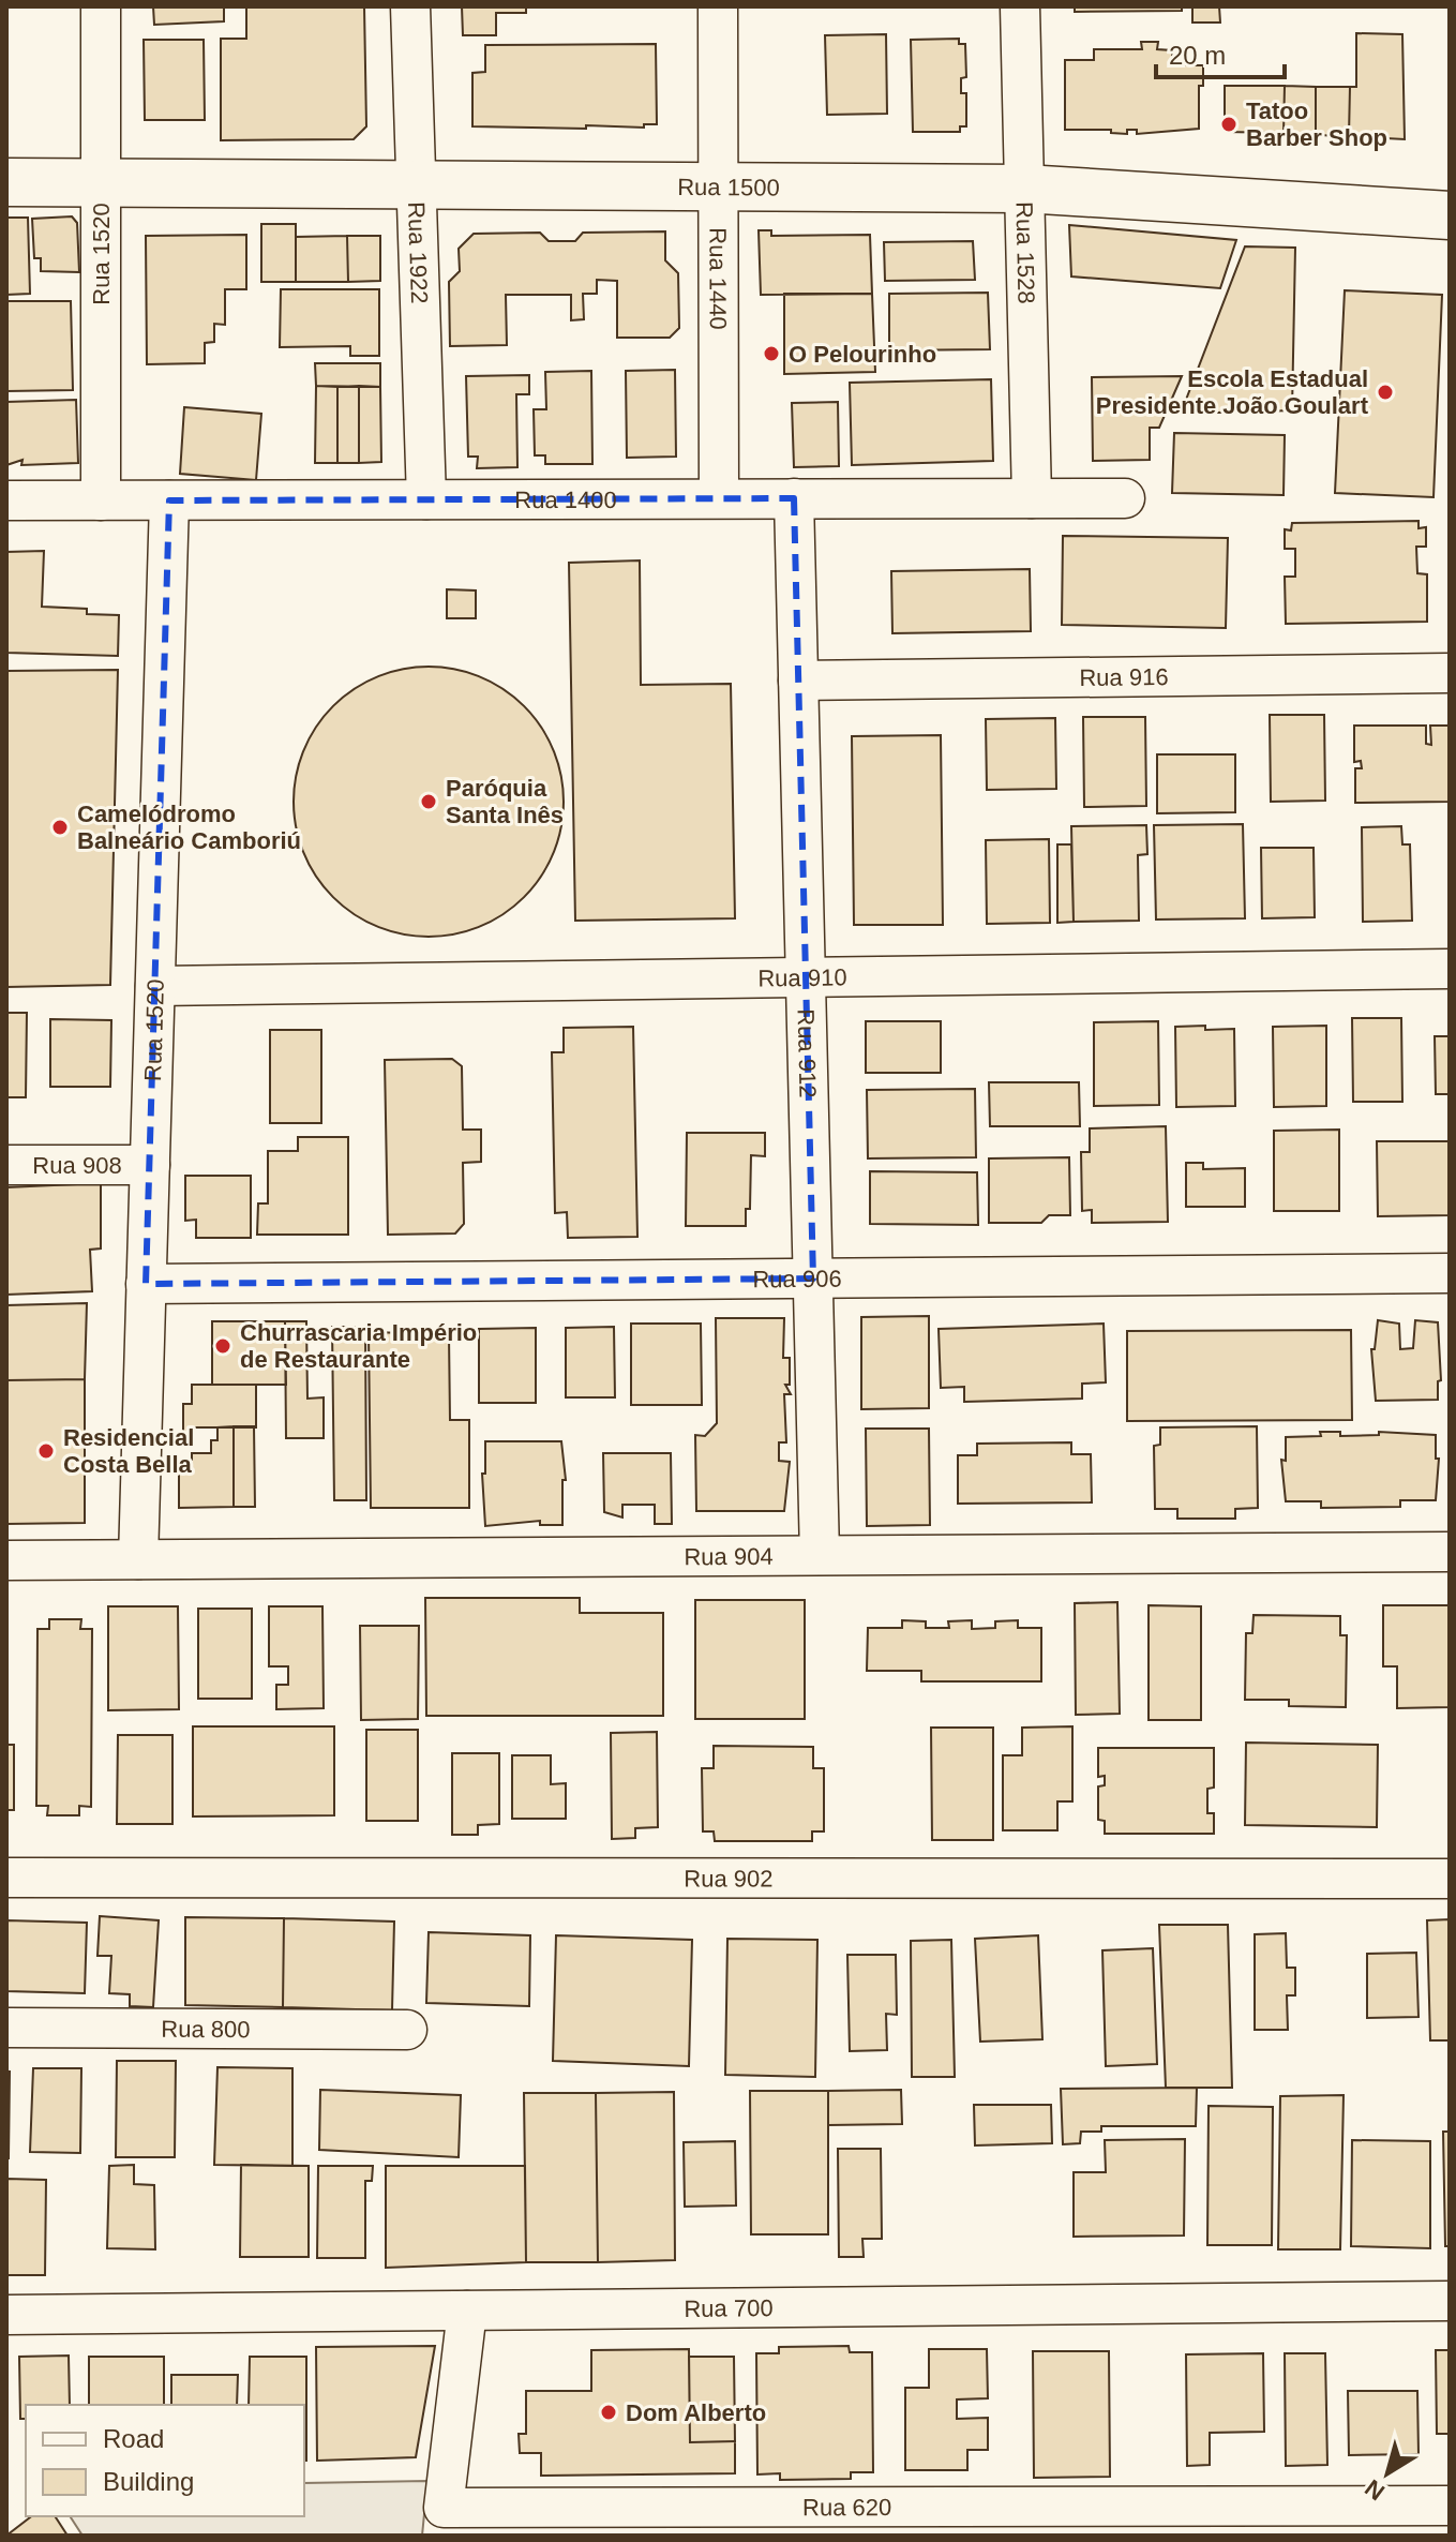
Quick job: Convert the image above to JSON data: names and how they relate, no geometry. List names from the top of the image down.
{
  "streets": {
    "street": [
      "Rua 1500",
      "Rua 1922",
      "Rua 1528",
      "Rua 1520",
      "Rua 1440",
      "Rua 1400",
      "Rua 916",
      "Rua 910",
      "Rua 912",
      "Rua 908",
      "Rua 906",
      "Rua 904",
      "Rua 902",
      "Rua 800",
      "Rua 700",
      "Rua 620"
    ]
  },
  "crossings": [
    ["Rua 1500", "Rua 1922"],
    ["Rua 1500", "Rua 1528"],
    ["Rua 1500", "Rua 1520"],
    ["Rua 1500", "Rua 1440"],
    ["Rua 1922", "Rua 1400"],
    ["Rua 1528", "Rua 1400"],
    ["Rua 1520", "Rua 1400"],
    ["Rua 1520", "Rua 910"],
    ["Rua 1520", "Rua 908"],
    ["Rua 1520", "Rua 906"],
    ["Rua 1520", "Rua 904"],
    ["Rua 1440", "Rua 1400"],
    ["Rua 1400", "Rua 912"],
    ["Rua 916", "Rua 912"],
    ["Rua 910", "Rua 912"],
    ["Rua 912", "Rua 906"],
    ["Rua 912", "Rua 904"],
    ["Rua 700", "Rua 620"]
  ],
  "places": [
    "Tatoo Barber Shop",
    "O Pelourinho",
    "Escola Estadual Presidente João Goulart",
    "Paróquia Santa Inês",
    "Camelódromo Balneário Camboriú",
    "Churrascaria Império de Restaurante",
    "Residencial Costa Bella",
    "Dom Alberto"
  ],
  "legend": ["Road", "Building"],
  "scale_bar": "20 m",
  "north": "bottom left"
}
